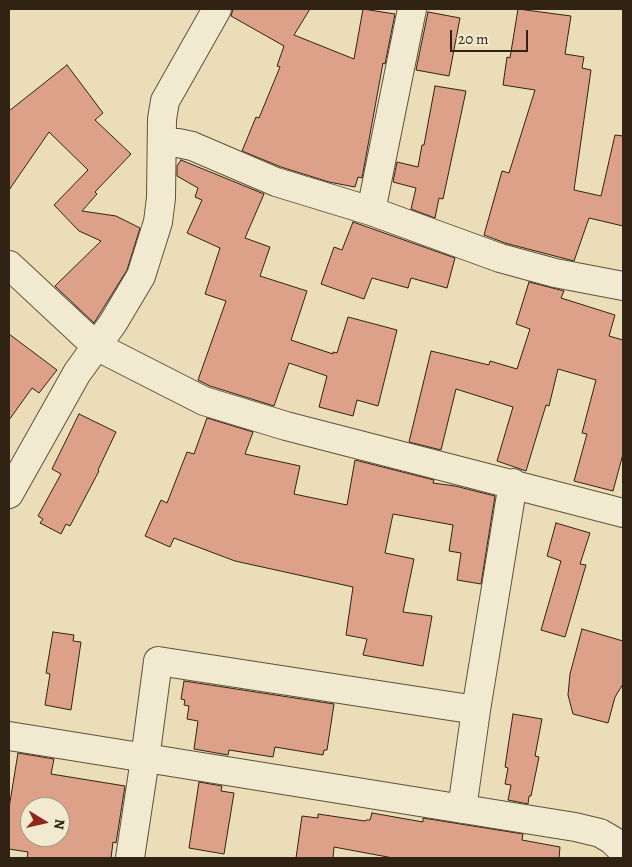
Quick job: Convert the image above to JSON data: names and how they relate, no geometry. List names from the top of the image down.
{
  "scale_bar": "20 m",
  "north": "right"
}
